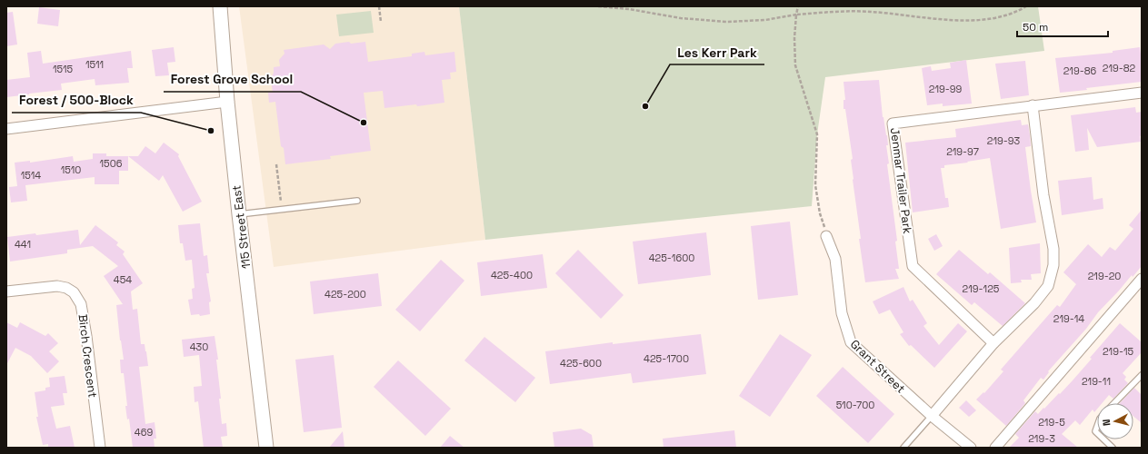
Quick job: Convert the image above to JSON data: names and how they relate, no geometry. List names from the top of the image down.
{
  "streets": {
    "street": [
      "Jenmar Trailer Park",
      "115 Street East",
      "Birch Crescent",
      "Grant Street"
    ]
  },
  "places": ["Les Kerr Park", "Forest Grove School", "Forest / 500-Block"],
  "house_numbers": [
    "1511",
    "219-82",
    "1515",
    "219-86",
    "219-99",
    "219-93",
    "219-97",
    "1506",
    "1510",
    "1514",
    "441",
    "425-1600",
    "425-400",
    "219-20",
    "454",
    "219-125",
    "425-200",
    "219-14",
    "430",
    "219-15",
    "425-1700",
    "425-600",
    "219-11",
    "510-700",
    "219-5",
    "469",
    "219-3"
  ],
  "scale_bar": "50 m",
  "north": "left"
}
